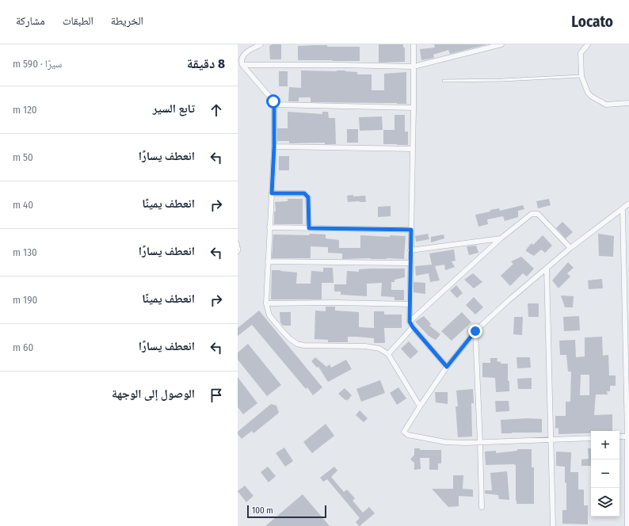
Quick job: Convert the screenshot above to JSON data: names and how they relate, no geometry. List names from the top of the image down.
{
  "scale_bar": "100 m",
  "page": {
    "header": "Locato",
    "nav": ["الخريطة", "الطبقات", "مشاركة"],
    "heading": ["8 دقيقة", "سيرًا · 590 m"],
    "list": [
      ["تابع السير", "120 m"],
      ["انعطف يسارًا", "50 m"],
      ["انعطف يمينًا", "40 m"],
      ["انعطف يسارًا", "130 m"],
      ["انعطف يمينًا", "190 m"],
      ["انعطف يسارًا", "60 m"],
      "الوصول إلى الوجهة"
    ],
    "map_buttons": ["+", "−"],
    "scale": "100 m"
  }
}
